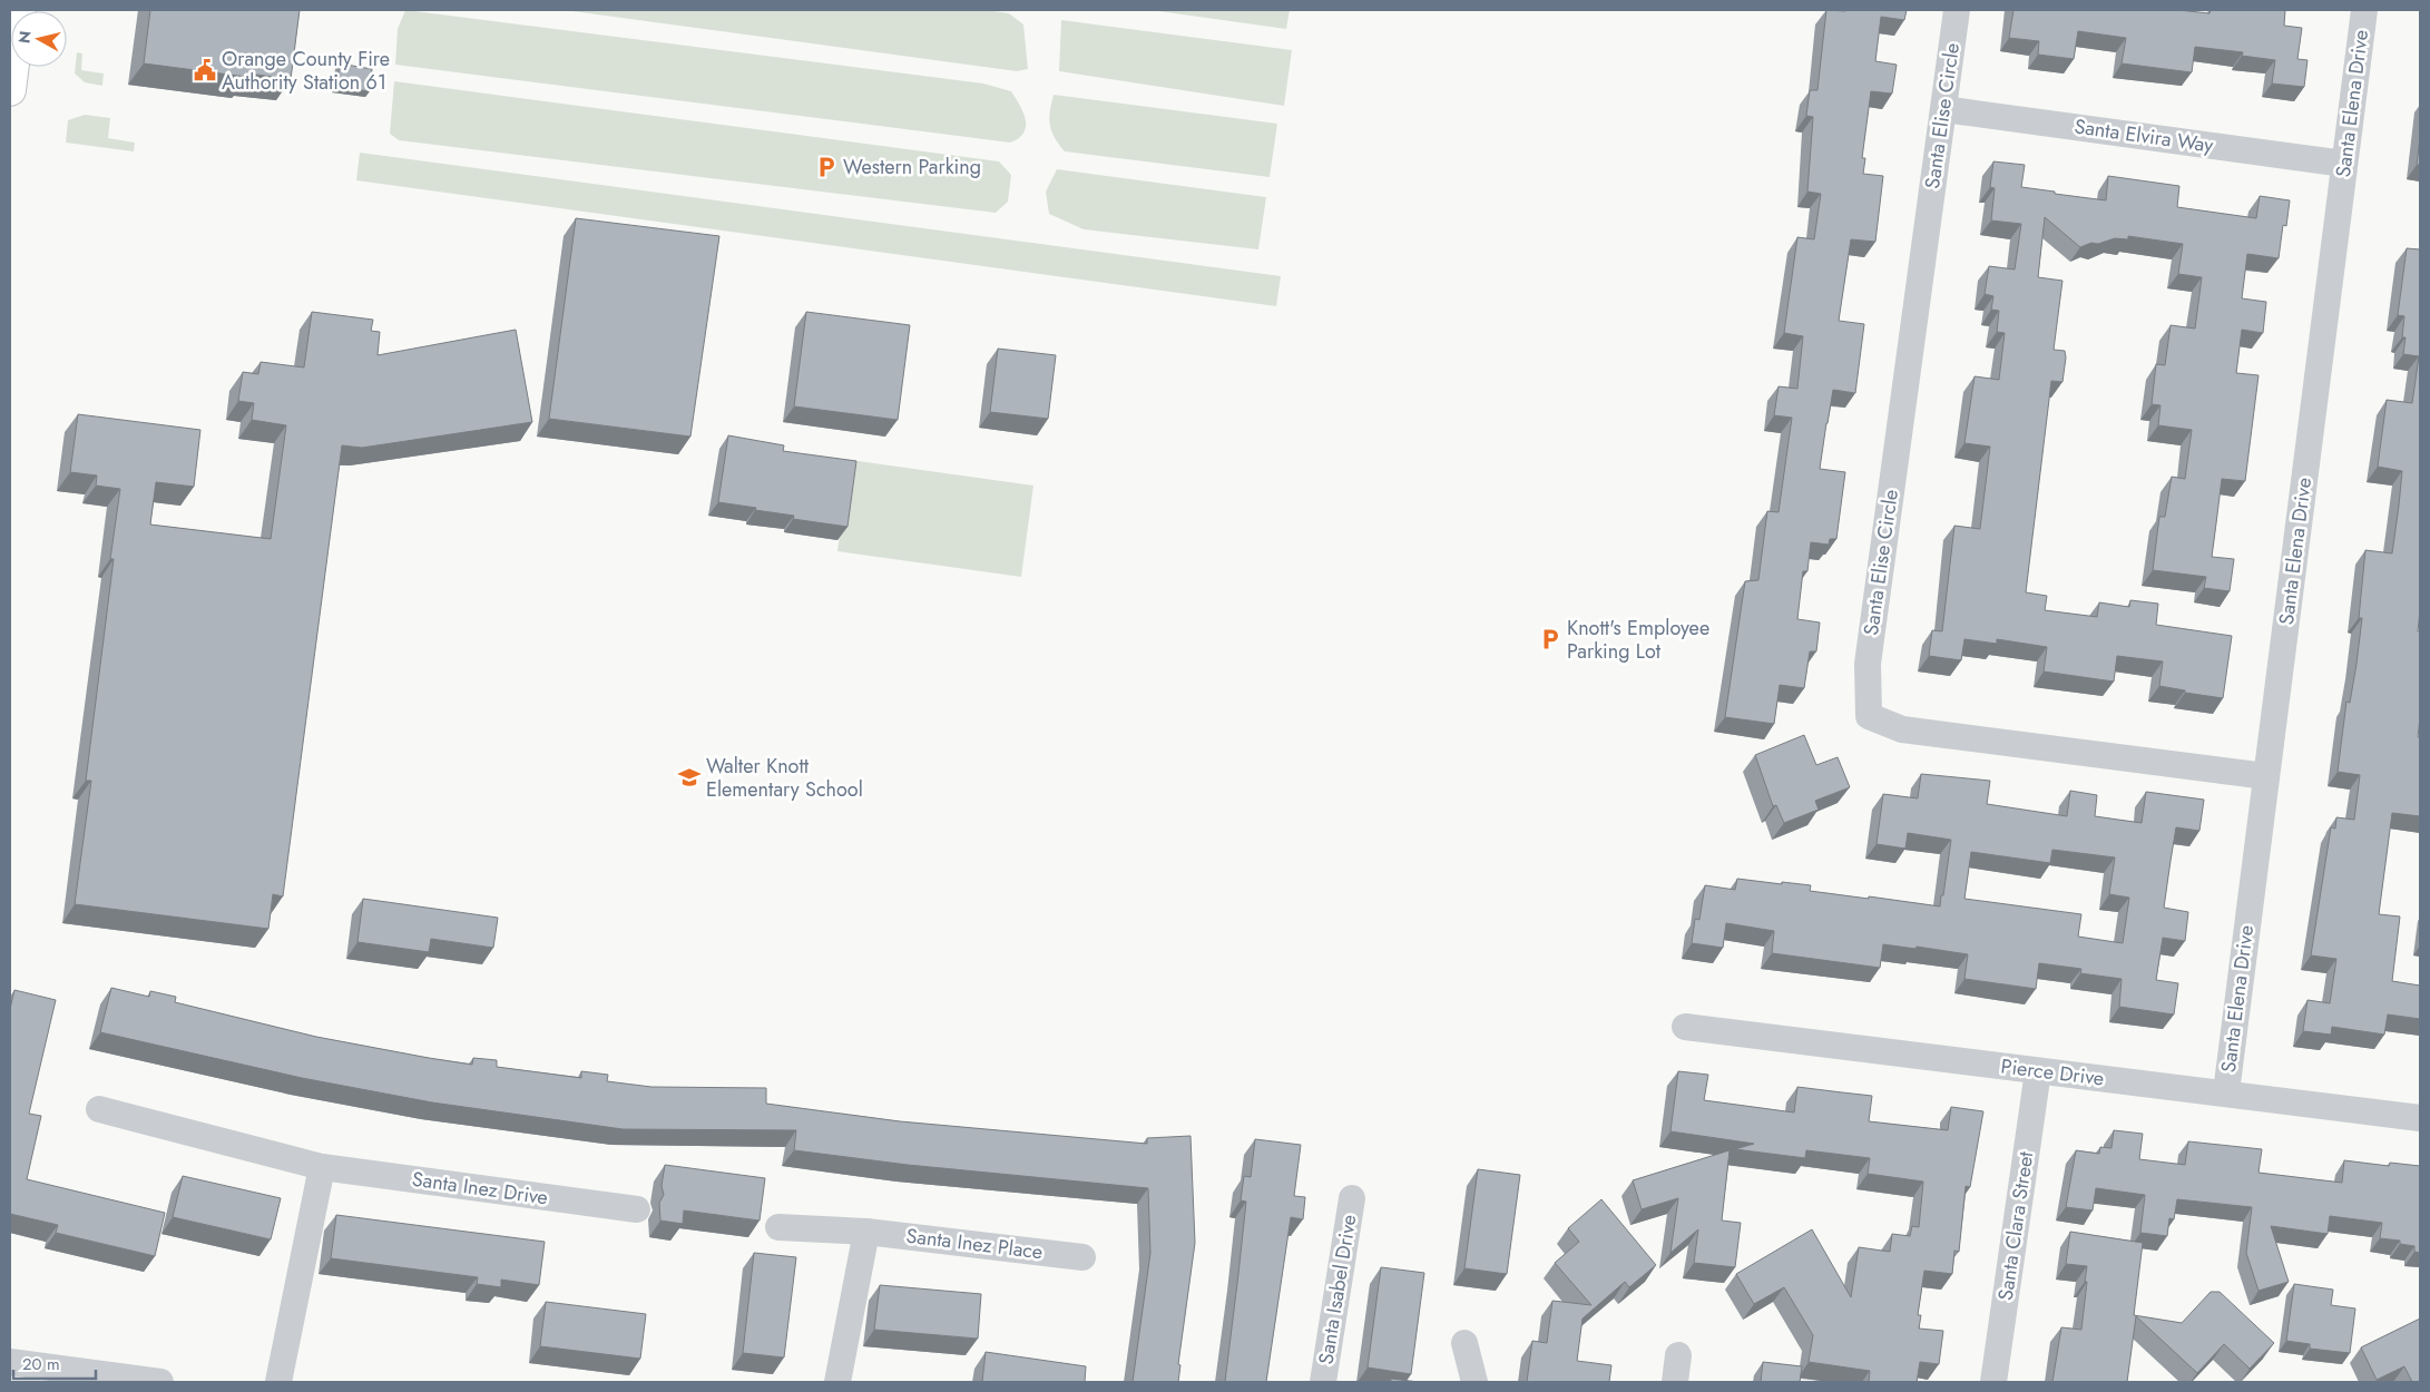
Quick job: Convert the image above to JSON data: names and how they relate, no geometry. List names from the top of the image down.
{
  "streets": {
    "street": [
      "Santa Elena Drive",
      "Santa Elise Circle",
      "Santa Elvira Way",
      "Pierce Drive",
      "Santa Inez Drive",
      "Santa Clara Street",
      "Santa Inez Place",
      "Santa Isabel Drive"
    ]
  },
  "crossings": [
    ["Santa Elena Drive", "Santa Elise Circle"],
    ["Santa Elena Drive", "Santa Elvira Way"],
    ["Santa Elena Drive", "Pierce Drive"],
    ["Santa Elise Circle", "Santa Elvira Way"],
    ["Pierce Drive", "Santa Clara Street"]
  ],
  "places": {
    "public building": ["Orange County Fire Authority Station 61"],
    "parking": ["Western Parking", "Knott's Employee Parking Lot"],
    "school or university": ["Walter Knott Elementary School"]
  },
  "scale_bar": "20 m",
  "north": "left"
}
